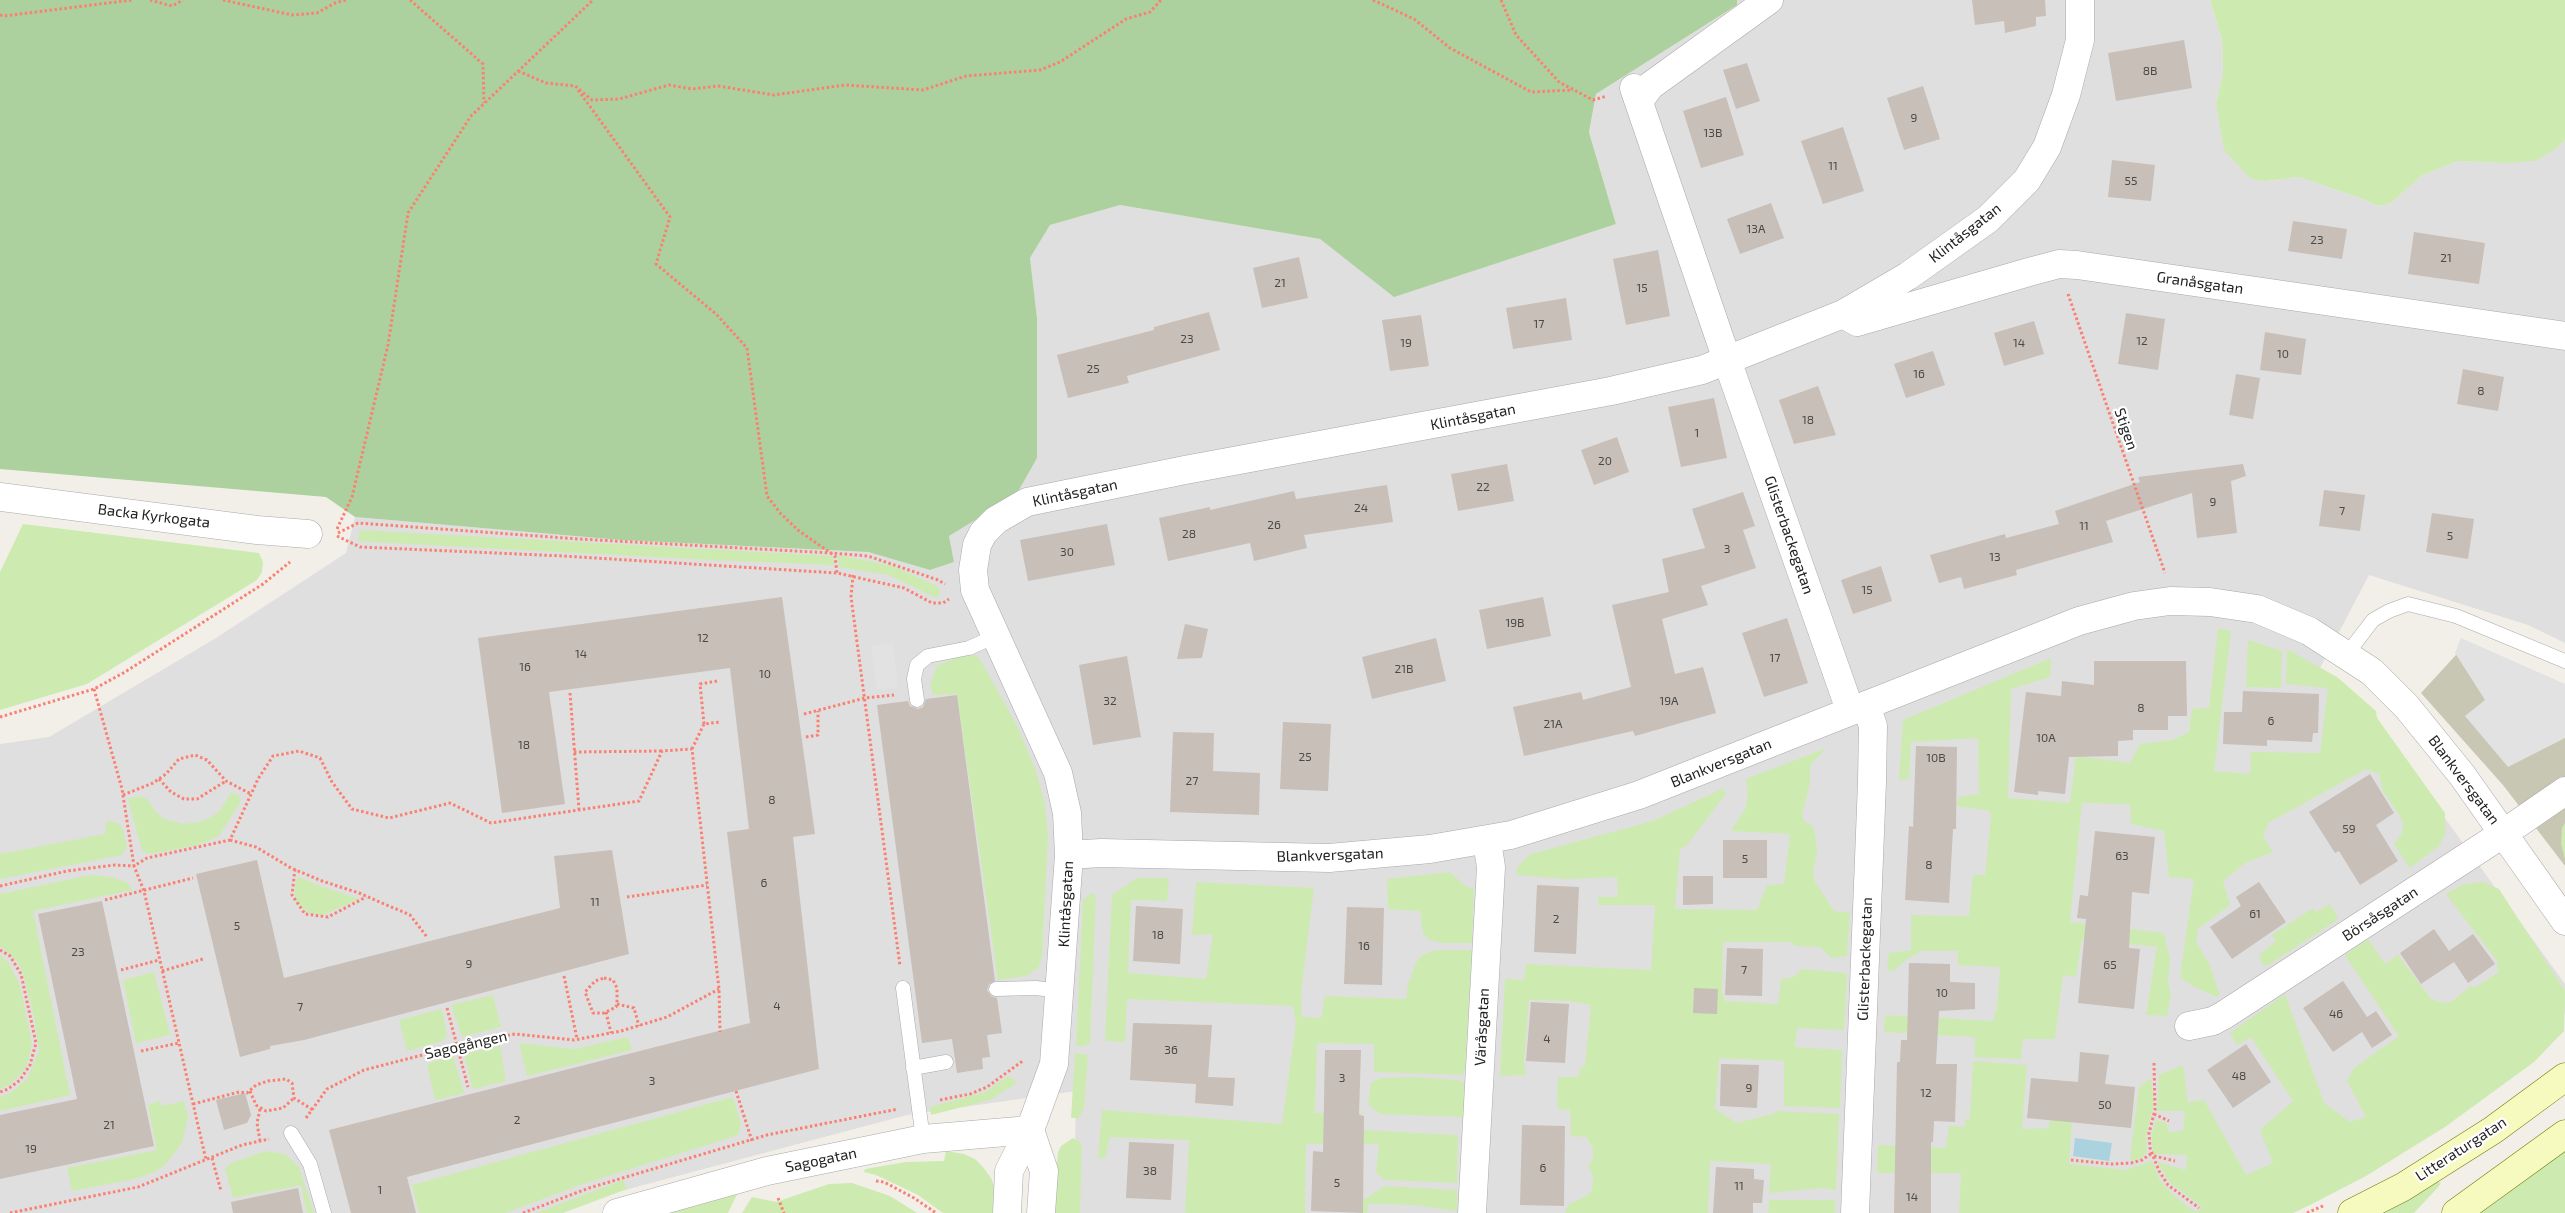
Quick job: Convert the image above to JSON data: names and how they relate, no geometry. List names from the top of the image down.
{
  "streets": {
    "street": [
      "Klintåsgatan",
      "Granåsgatan",
      "Backa Kyrkogata",
      "Glisterbackegatan",
      "Blankversgatan",
      "Börsåsgatan",
      "Väråsgatan",
      "Litteraturgatan",
      "Sagogatan"
    ],
    "path": ["Stigen", "Sagogången"]
  },
  "crossings": [
    ["Klintåsgatan", "Granåsgatan"],
    ["Klintåsgatan", "Glisterbackegatan"],
    ["Klintåsgatan", "Blankversgatan"],
    ["Klintåsgatan", "Sagogatan"],
    ["Granåsgatan", "Stigen"],
    ["Stigen", "Blankversgatan"],
    ["Glisterbackegatan", "Blankversgatan"],
    ["Blankversgatan", "Börsåsgatan"],
    ["Blankversgatan", "Väråsgatan"]
  ],
  "house_numbers": [
    "8B",
    "9",
    "13B",
    "11",
    "55",
    "13A",
    "23",
    "21",
    "21",
    "15",
    "17",
    "23",
    "12",
    "19",
    "14",
    "10",
    "25",
    "16",
    "8",
    "18",
    "1",
    "20",
    "22",
    "9",
    "24",
    "7",
    "26",
    "11",
    "28",
    "5",
    "3",
    "30",
    "13",
    "15",
    "19B",
    "12",
    "14",
    "17",
    "16",
    "21B",
    "10",
    "32",
    "19A",
    "8",
    "6",
    "21A",
    "10A",
    "18",
    "25",
    "10B",
    "27",
    "8",
    "59",
    "63",
    "5",
    "8",
    "6",
    "11",
    "61",
    "2",
    "5",
    "18",
    "16",
    "23",
    "9",
    "65",
    "7",
    "10",
    "4",
    "7",
    "46",
    "4",
    "36",
    "48",
    "3",
    "3",
    "9",
    "12",
    "50",
    "2",
    "21",
    "19",
    "6",
    "38",
    "5",
    "11",
    "1",
    "14"
  ]
}
